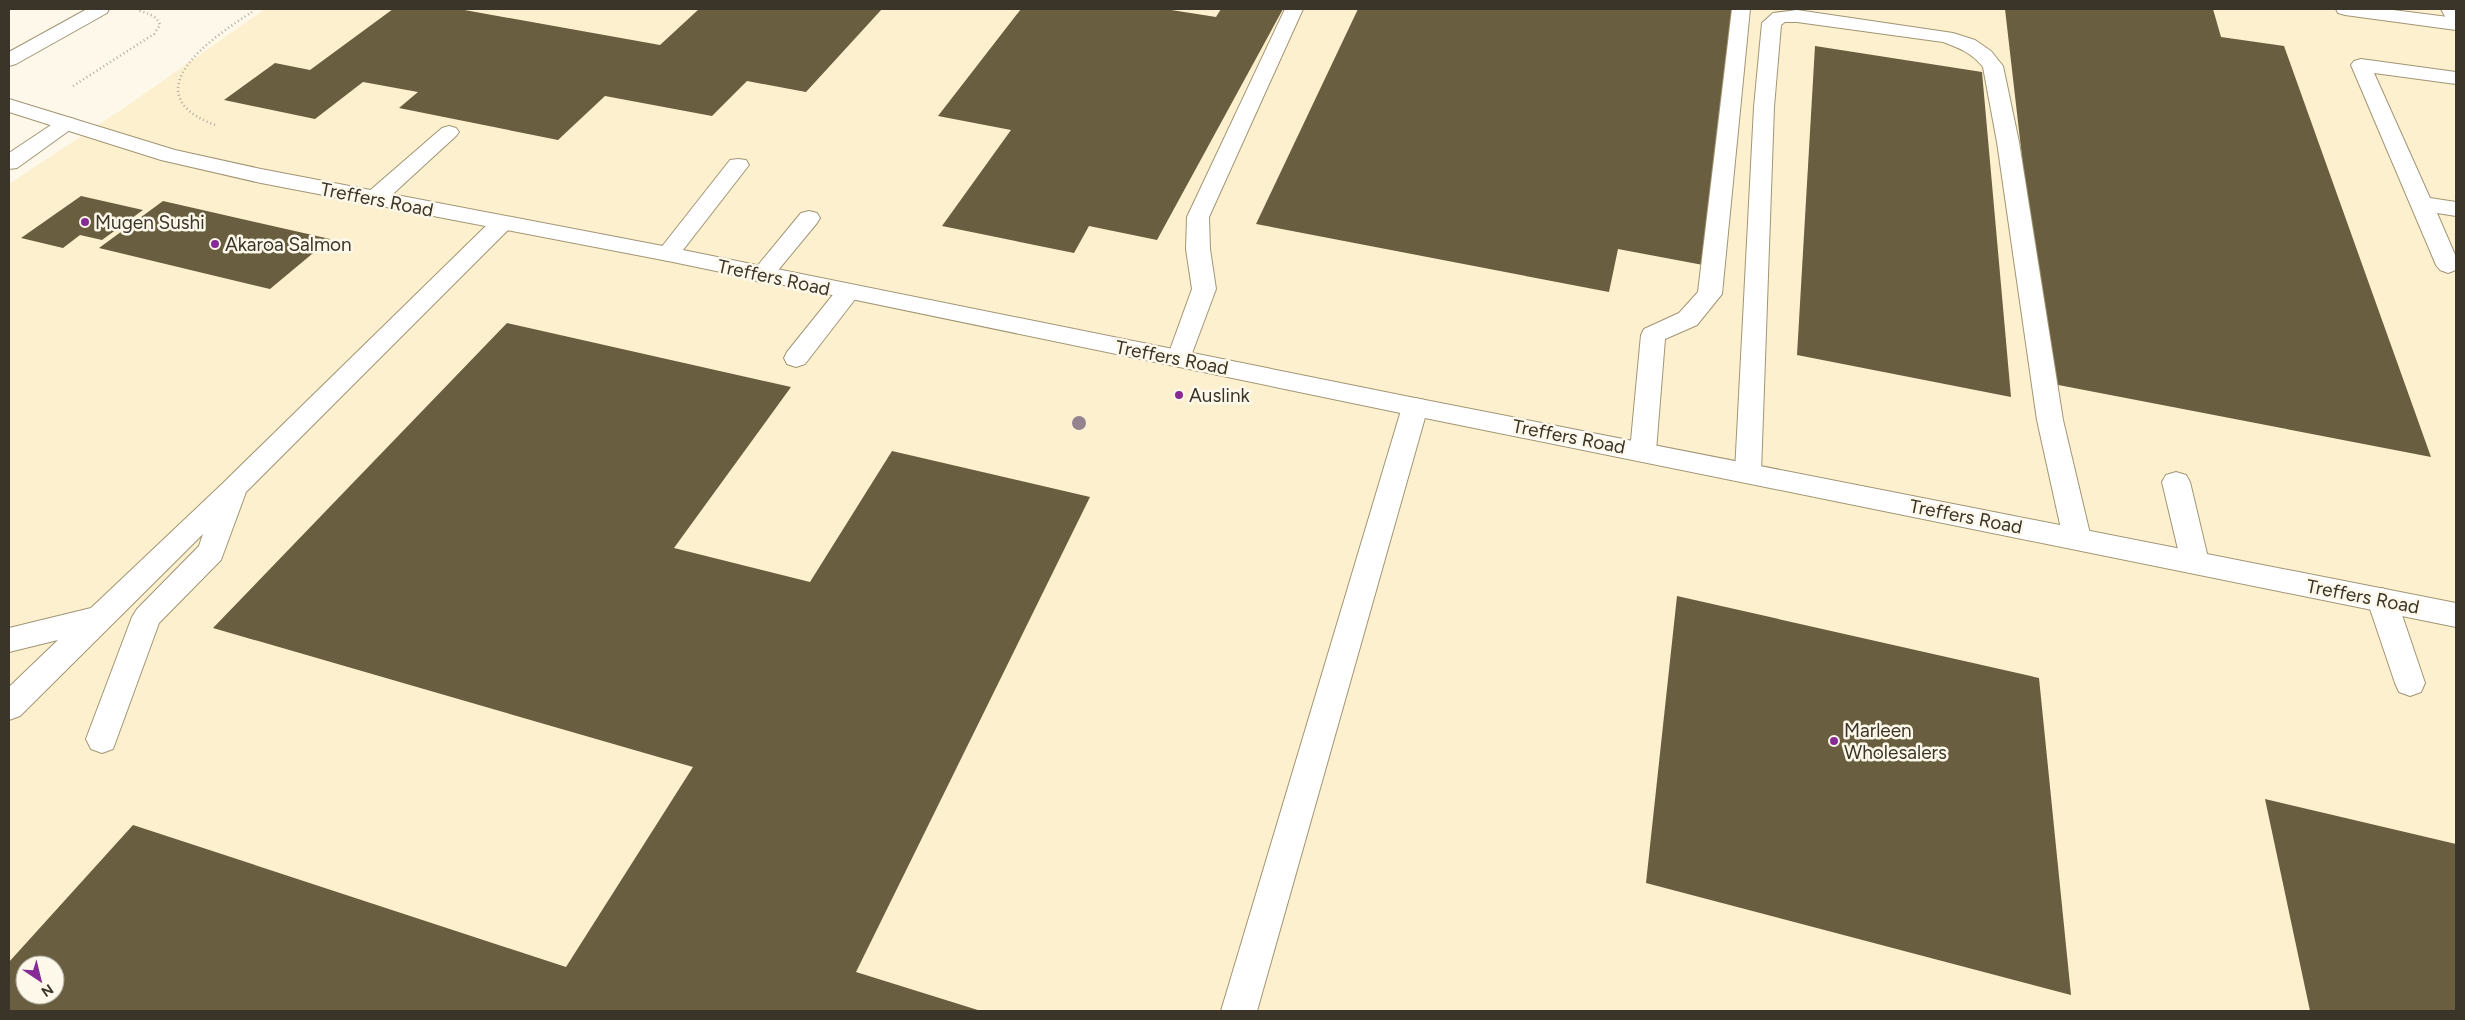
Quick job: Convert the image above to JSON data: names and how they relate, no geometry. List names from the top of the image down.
{
  "streets": {
    "street": ["Treffers Road"]
  },
  "places": [
    "Mugen Sushi",
    "Akaroa Salmon",
    "Auslink",
    "Marleen Wholesalers"
  ],
  "north": "bottom right"
}
